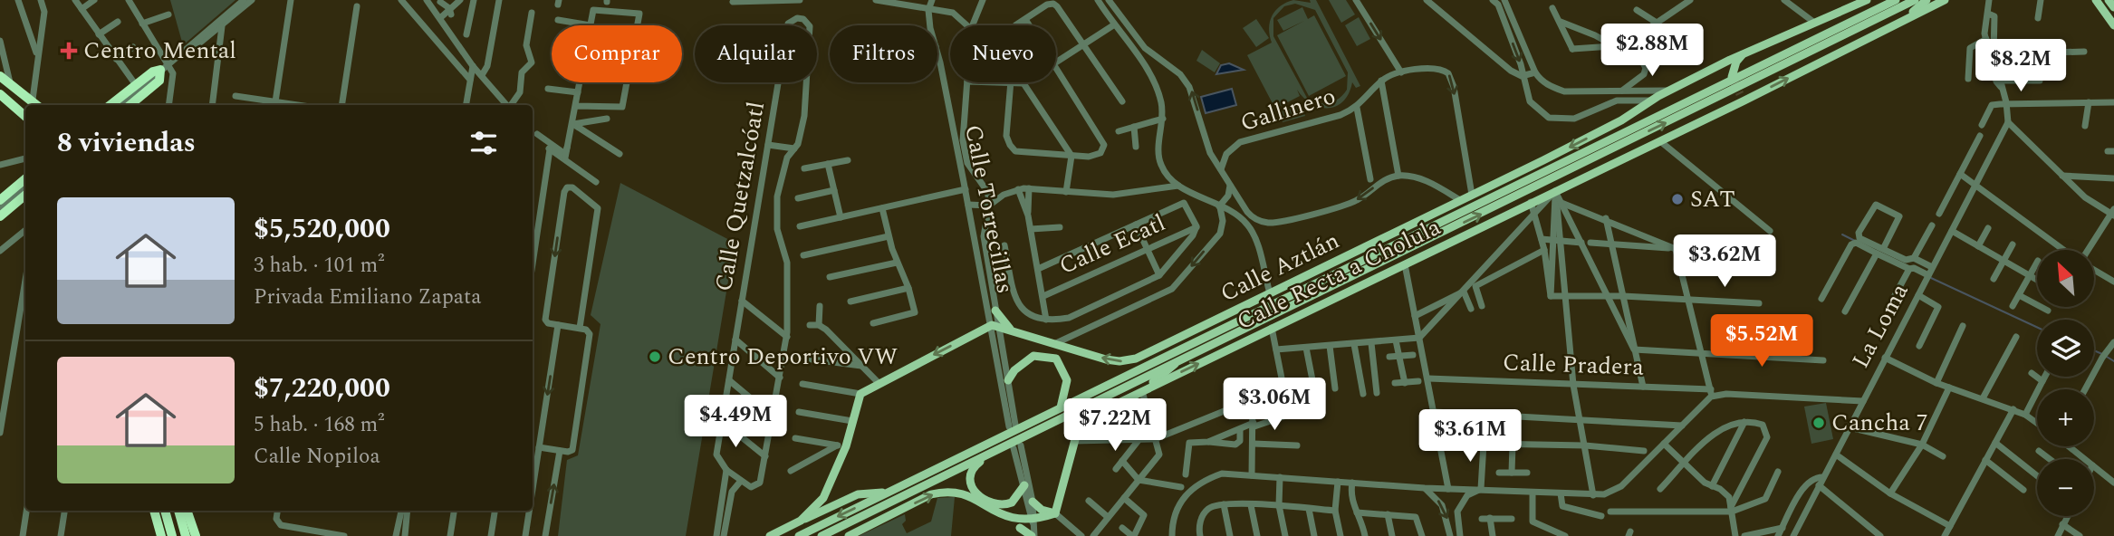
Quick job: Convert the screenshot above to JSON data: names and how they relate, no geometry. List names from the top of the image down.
{
  "streets": {
    "main road": ["Calle Aztlán", "Calle Recta a Cholula"],
    "street": [
      "Gallinero",
      "Calle Quetzalcóatl",
      "Calle Torrecillas",
      "Calle Ecatl",
      "La Loma",
      "Calle Pradera"
    ]
  },
  "crossings": [
    ["Gallinero", "Calle Aztlán"],
    ["Calle Torrecillas", "Calle Aztlán"],
    ["La Loma", "Calle Pradera"]
  ],
  "places": {
    "health": ["Centro Mental"],
    "other": ["SAT", "Centro Deportivo VW", "Cancha 7"]
  },
  "north": "top left",
  "page": {
    "price": [
      "$2.88M",
      "$8.2M",
      "$3.62M",
      "$5.52M",
      "$3.06M",
      "$4.49M",
      "$7.22M",
      "$3.61M"
    ],
    "chip": [
      "Comprar",
      "Alquilar",
      "Filtros",
      "Nuevo"
    ],
    "heading": "8 viviendas",
    "list": [
      {
        "name": "$5,520,000",
        "note": "3 hab. · 101 m² · Privada Emiliano Zapata"
      },
      {
        "name": "$7,220,000",
        "note": "5 hab. · 168 m² · Calle Nopiloa"
      }
    ],
    "map_buttons": ["+", "−"]
  }
}
